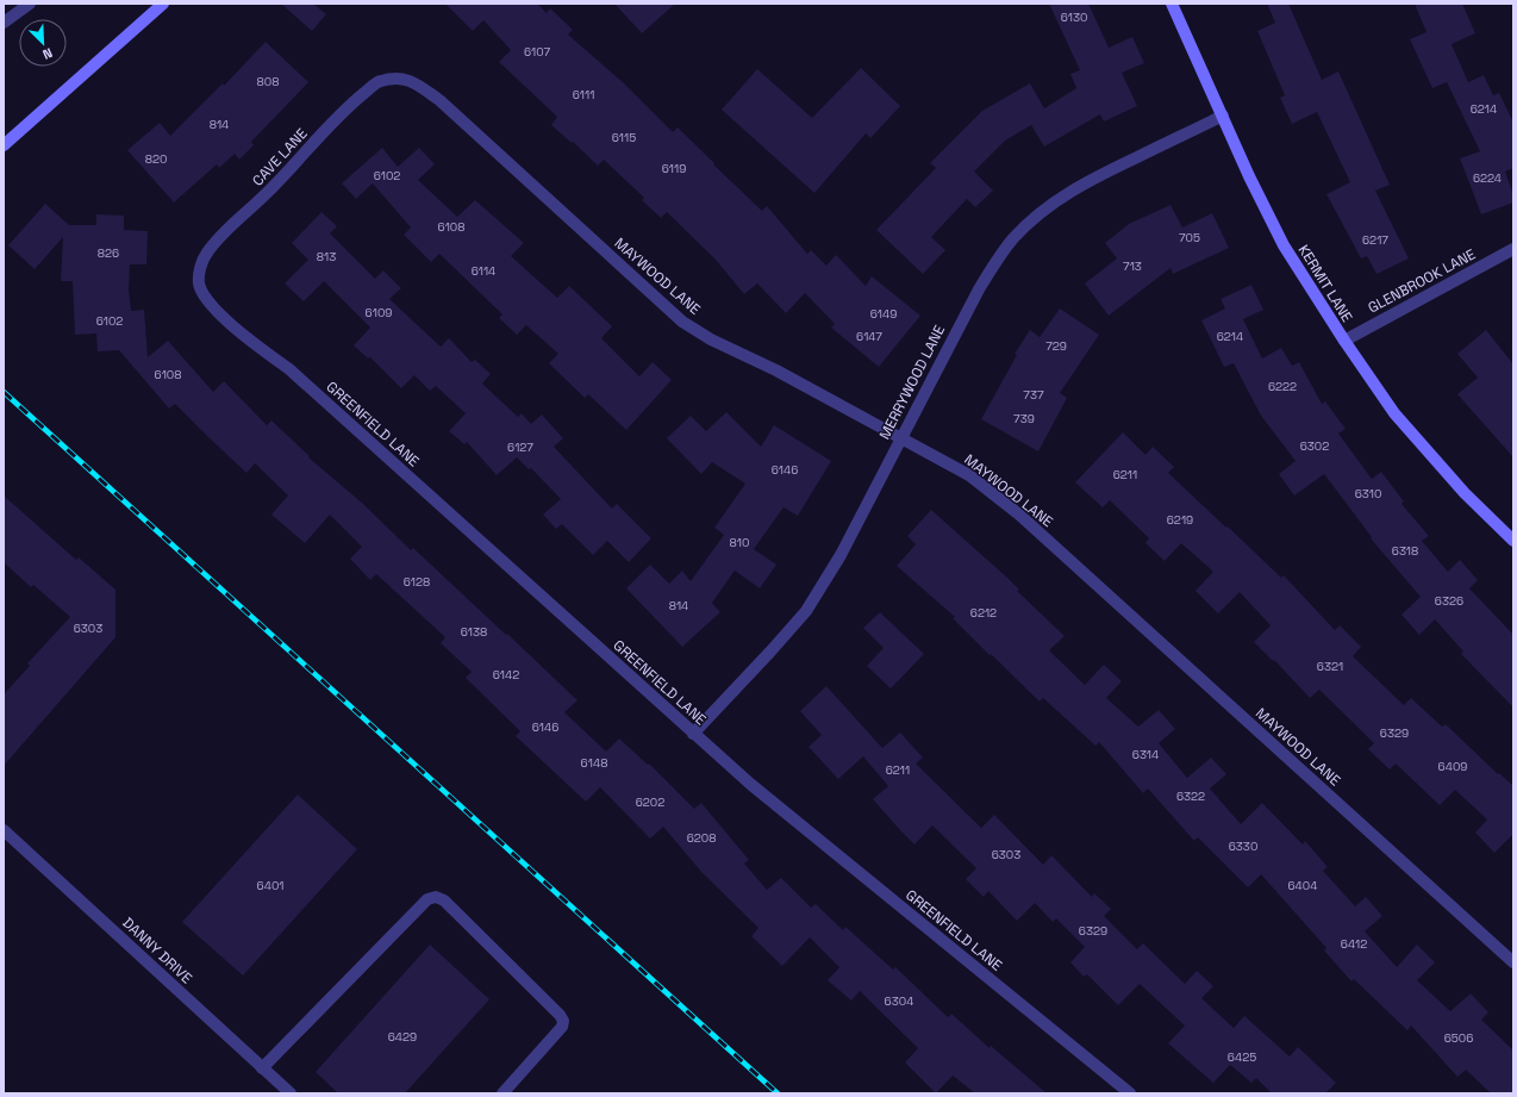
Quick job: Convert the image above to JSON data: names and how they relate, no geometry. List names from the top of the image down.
{
  "streets": {
    "street": [
      "CAVE LANE",
      "MAYWOOD LANE",
      "GLENBROOK LANE",
      "KERMIT LANE",
      "MERRYWOOD LANE",
      "GREENFIELD LANE",
      "DANNY DRIVE"
    ]
  },
  "crossings": [
    ["CAVE LANE", "MAYWOOD LANE"],
    ["CAVE LANE", "GREENFIELD LANE"],
    ["MAYWOOD LANE", "MERRYWOOD LANE"],
    ["GLENBROOK LANE", "KERMIT LANE"],
    ["KERMIT LANE", "MERRYWOOD LANE"],
    ["MERRYWOOD LANE", "GREENFIELD LANE"]
  ],
  "house_numbers": [
    "6130",
    "6107",
    "808",
    "6111",
    "6214",
    "814",
    "6115",
    "820",
    "6119",
    "6102",
    "6224",
    "6108",
    "705",
    "6217",
    "826",
    "813",
    "713",
    "6114",
    "6109",
    "6149",
    "6102",
    "6147",
    "6214",
    "729",
    "6108",
    "6222",
    "737",
    "739",
    "6302",
    "6127",
    "6146",
    "6211",
    "6310",
    "6219",
    "810",
    "6318",
    "6128",
    "6326",
    "814",
    "6212",
    "6303",
    "6138",
    "6321",
    "6142",
    "6146",
    "6329",
    "6314",
    "6148",
    "6409",
    "6211",
    "6322",
    "6202",
    "6208",
    "6330",
    "6303",
    "6401",
    "6404",
    "6329",
    "6412",
    "6304",
    "6429",
    "6506",
    "6425"
  ],
  "north": "bottom right"
}
